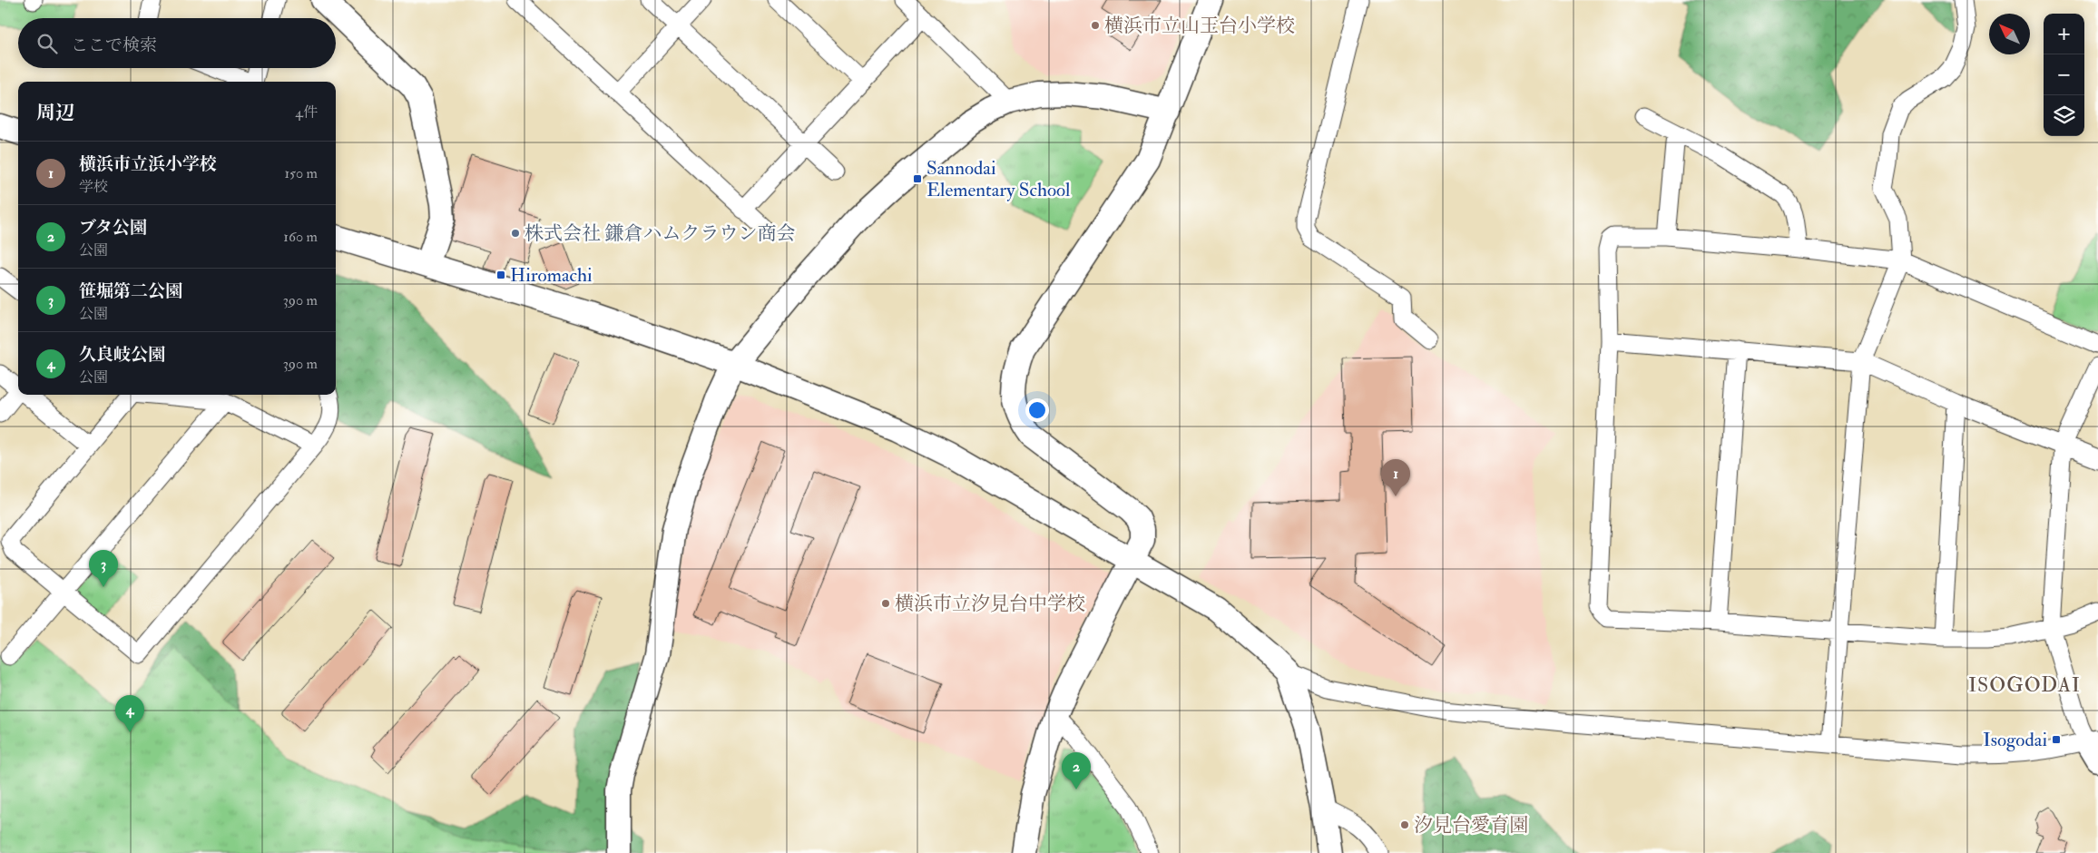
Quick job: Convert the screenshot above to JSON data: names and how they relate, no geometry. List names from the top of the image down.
{
  "districts": ["ISOGODAI"],
  "places": {
    "other": [
      "横浜市立山王台小学校",
      "株式会社 鎌倉ハムクラウン商会",
      "横浜市立汐見台中学校",
      "汐見台愛育園"
    ],
    "transit": ["Sannodai Elementary School", "Hiromachi", "Isogodai"]
  },
  "north": "top left",
  "page": {
    "map_buttons": ["+", "−"],
    "search": "ここで検索",
    "heading": ["周辺", "4件"],
    "list": [
      {
        "mark": "1",
        "name": "横浜市立浜小学校",
        "note": "学校",
        "value": "150 m"
      },
      {
        "mark": "2",
        "name": "ブタ公園",
        "note": "公園",
        "value": "160 m"
      },
      {
        "mark": "3",
        "name": "笹堀第二公園",
        "note": "公園",
        "value": "390 m"
      },
      {
        "mark": "4",
        "name": "久良岐公園",
        "note": "公園",
        "value": "390 m"
      }
    ],
    "pins": [
      "1",
      "3",
      "4",
      "2"
    ]
  }
}
